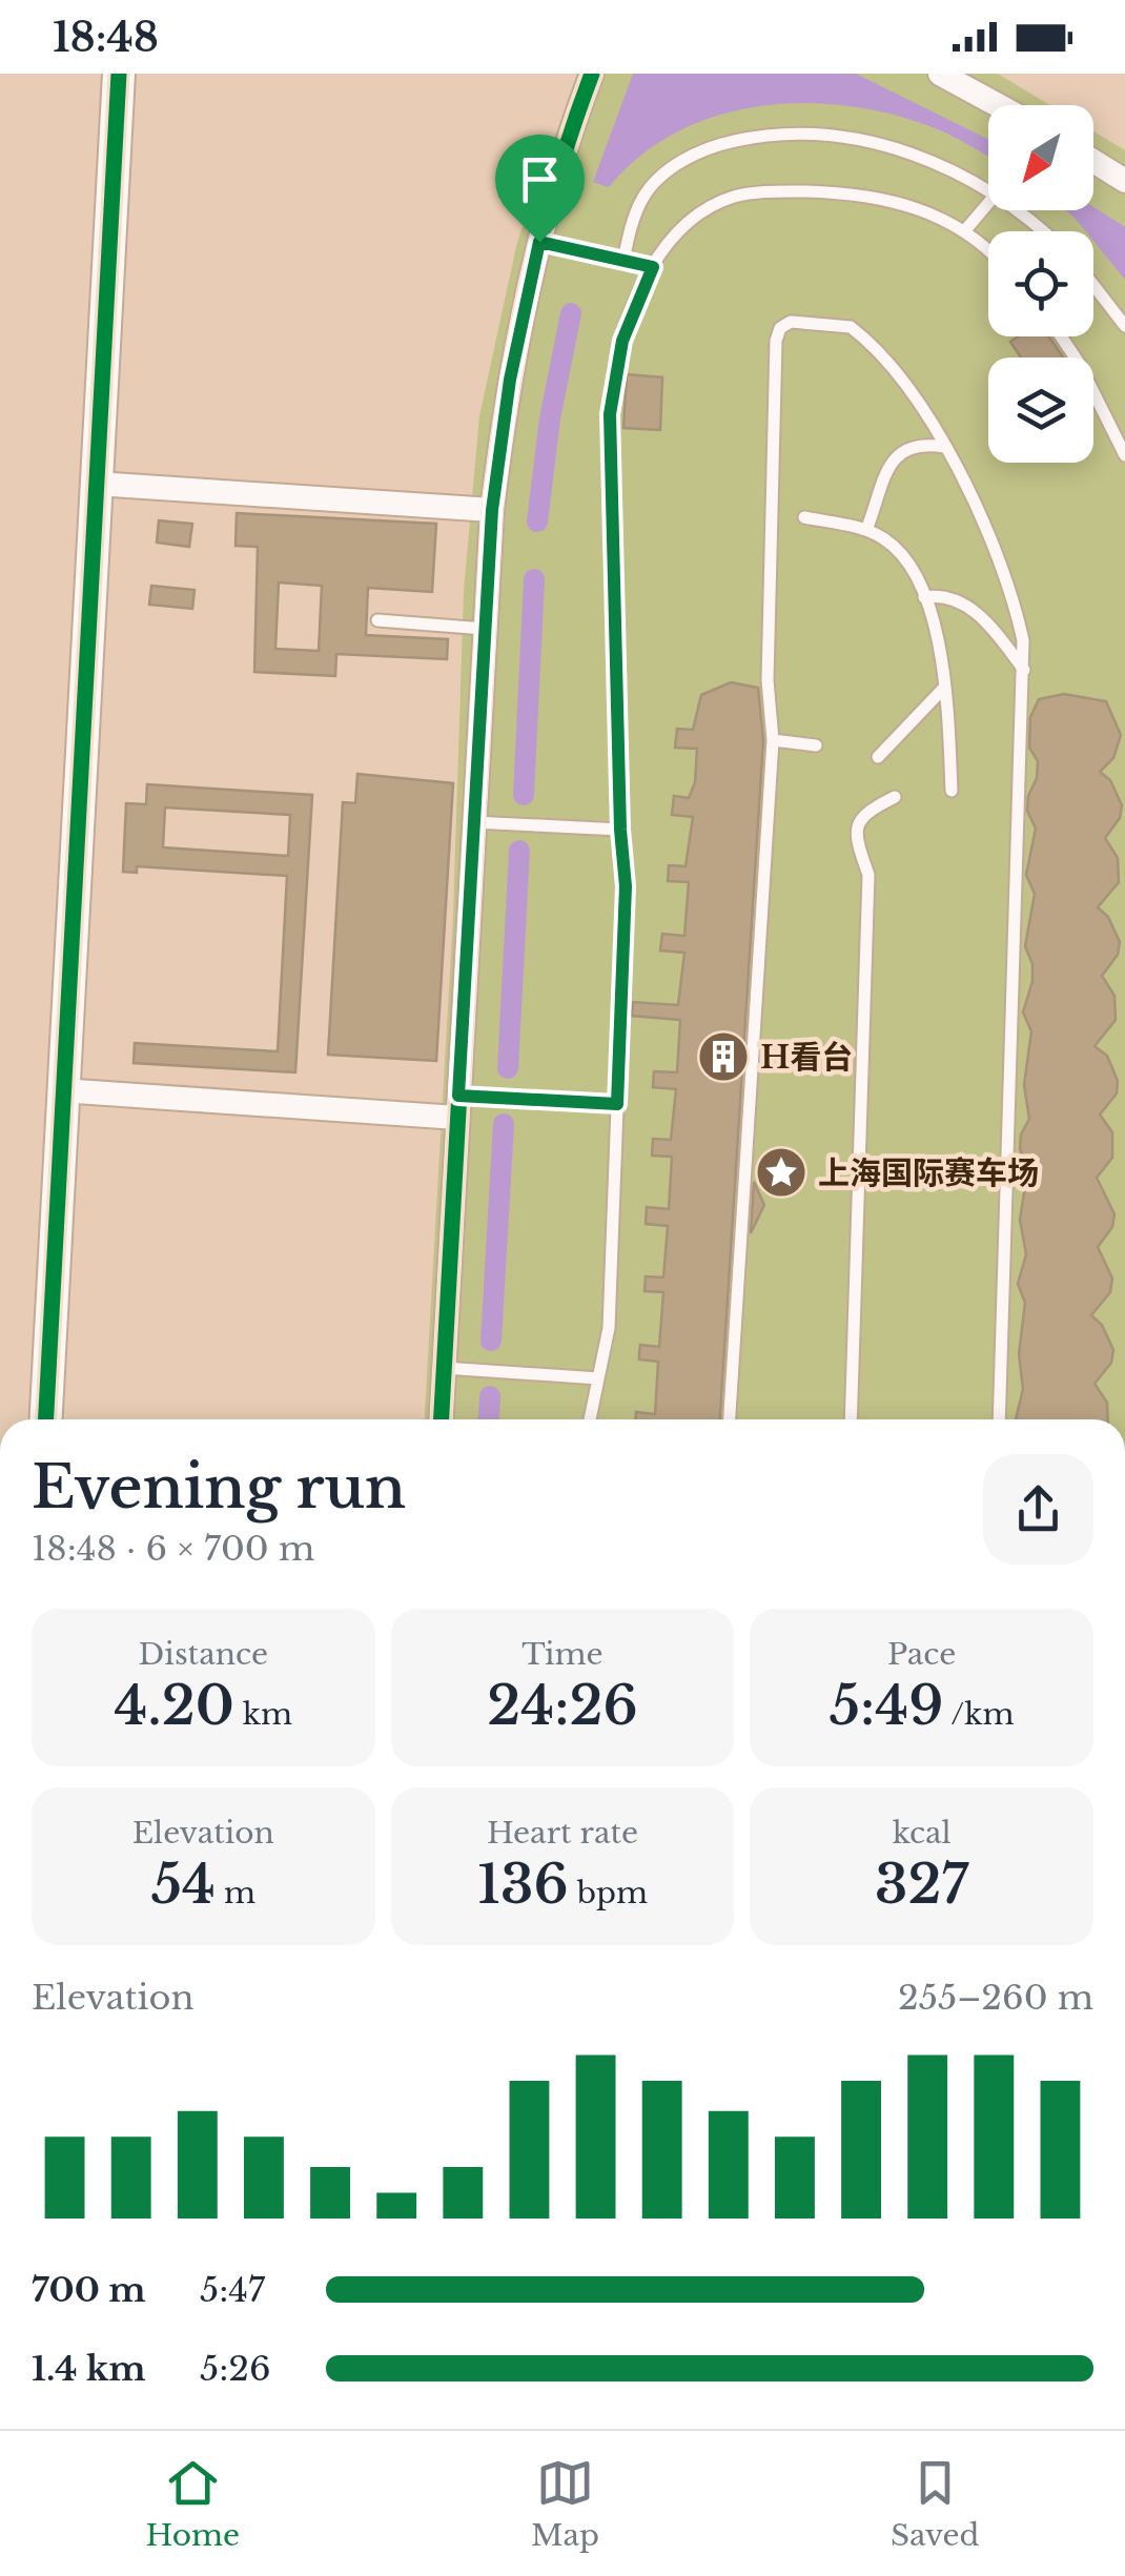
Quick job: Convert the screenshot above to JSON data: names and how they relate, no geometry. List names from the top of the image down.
{
  "places": {
    "building": ["H看台"],
    "place": ["上海国际赛车场"]
  },
  "north": "bottom left",
  "page": {
    "status": "18:48",
    "heading": ["Evening run", "18:48 · 6 × 700 m"],
    "stats": [
      ["Distance", "4.20 km"],
      ["Time", "24:26"],
      ["Pace", "5:49 /km"],
      ["Elevation", "54 m"],
      ["Heart rate", "136 bpm"],
      ["kcal", "327"]
    ],
    "chart": ["Elevation", "255–260 m"],
    "list": [
      {
        "name": "700 m",
        "note": "5:47"
      },
      {
        "name": "1.4 km",
        "note": "5:26"
      }
    ],
    "tabs": ["Home", "Map", "Saved"]
  }
}
